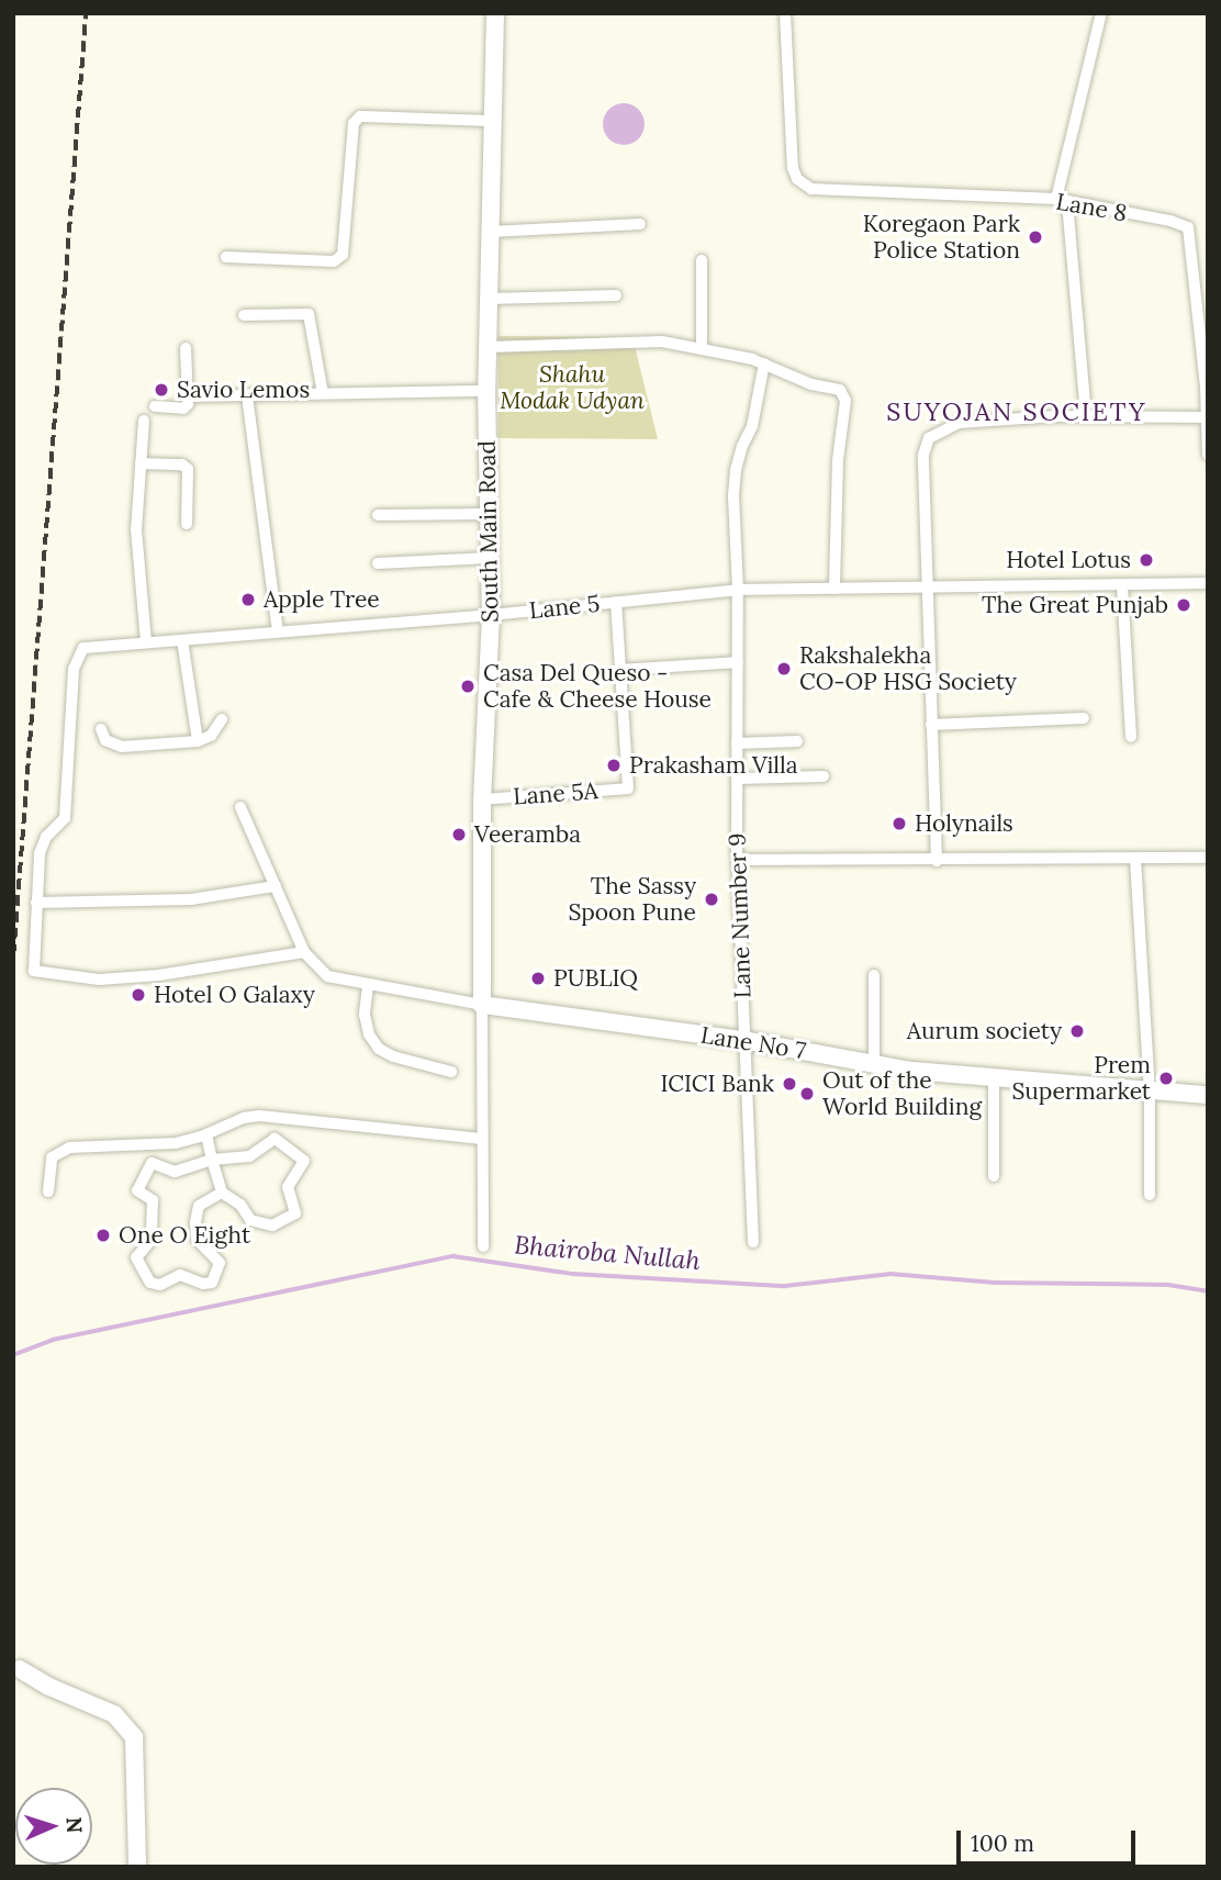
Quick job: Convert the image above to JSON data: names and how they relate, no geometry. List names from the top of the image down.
{
  "streets": {
    "main road": ["South Main Road", "Lane No 7"],
    "street": [
      "Lane 8",
      "Lane 5",
      "Lane 5A",
      "Lane Number 9"
    ]
  },
  "crossings": [
    ["South Main Road", "Lane 5"],
    ["South Main Road", "Lane 5A"],
    ["South Main Road", "Lane No 7"],
    ["Lane 5", "Lane Number 9"],
    ["Lane Number 9", "Lane No 7"]
  ],
  "districts": ["SUYOJAN SOCIETY"],
  "water": ["Bhairoba Nullah"],
  "parks": ["Shahu Modak Udyan"],
  "places": [
    "Koregaon Park Police Station",
    "Savio Lemos",
    "Hotel Lotus",
    "Apple Tree",
    "The Great Punjab",
    "Rakshalekha CO-OP HSG Society",
    "Casa Del Queso - Cafe & Cheese House",
    "Prakasham Villa",
    "Holynails",
    "Veeramba",
    "The Sassy Spoon Pune",
    "PUBLIQ",
    "Hotel O Galaxy",
    "Aurum society",
    "Prem Supermarket",
    "ICICI Bank",
    "Out of the World Building",
    "One O Eight"
  ],
  "scale_bar": "100 m",
  "north": "right"
}
